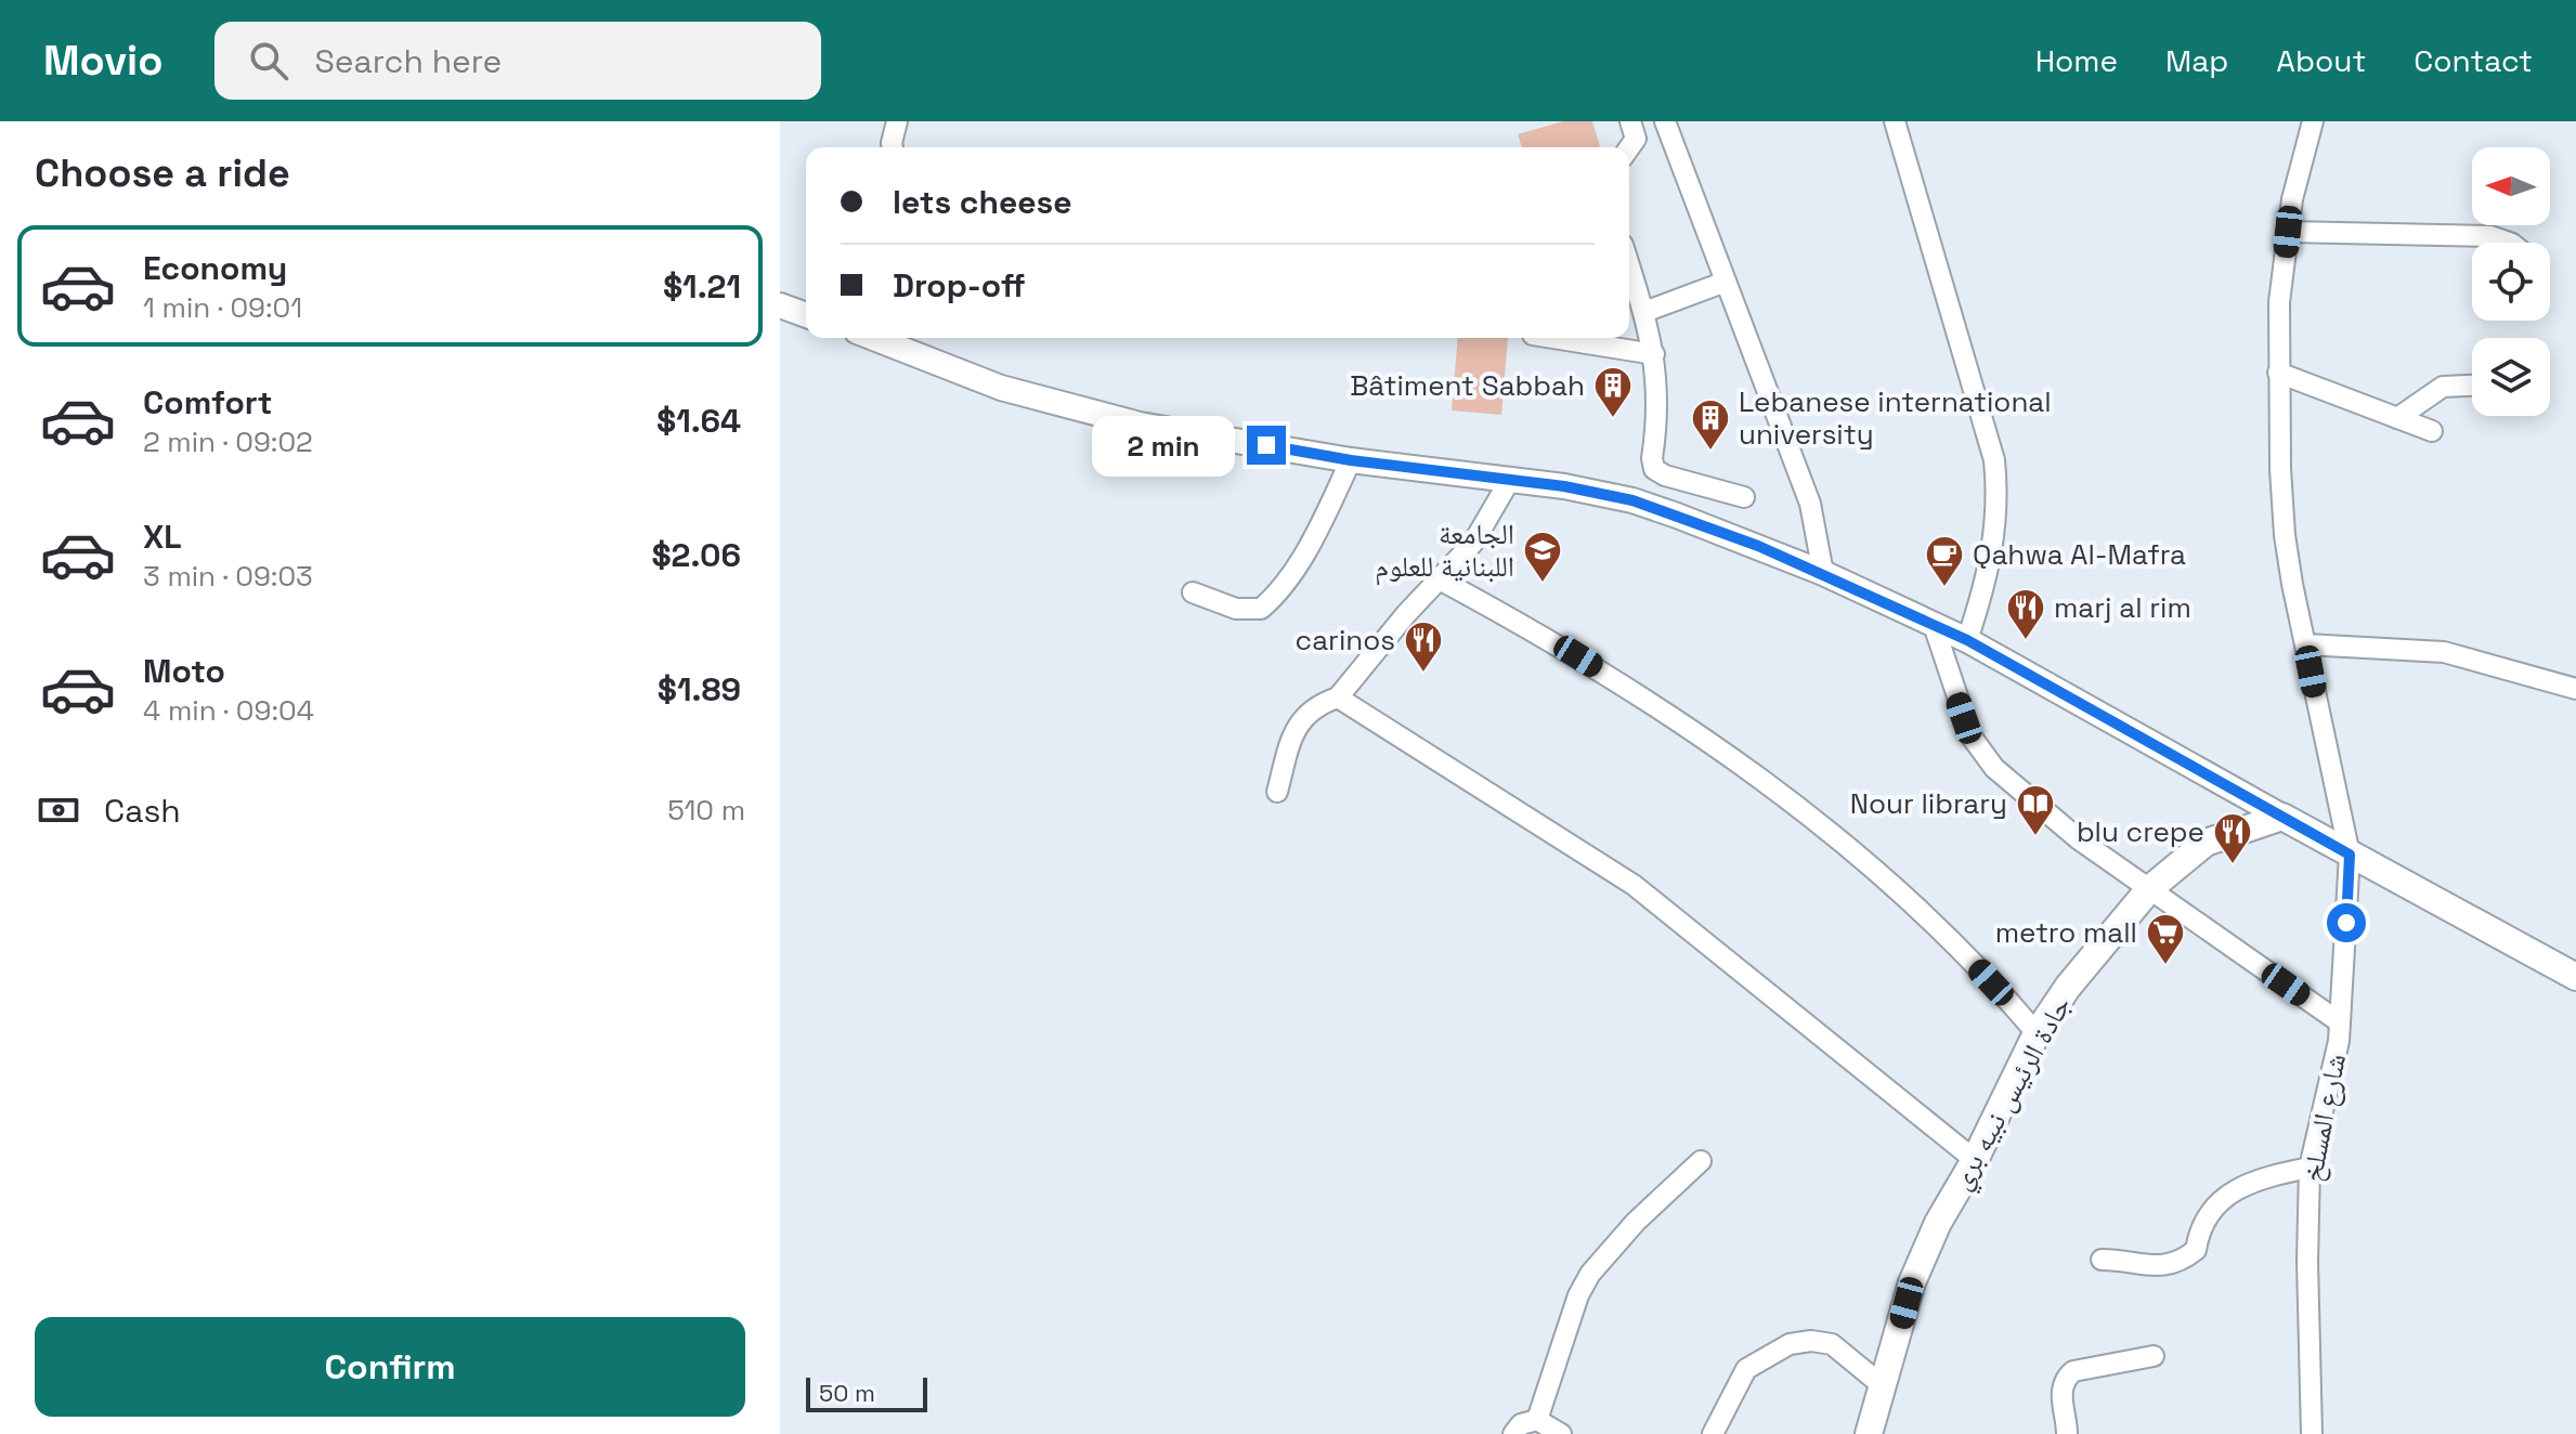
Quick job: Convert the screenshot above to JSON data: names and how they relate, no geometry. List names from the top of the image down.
{
  "streets": {
    "main road": ["جادة الرئيس نبيه بري"],
    "street": ["شارع المسلخ"]
  },
  "places": {
    "building": ["Bâtiment Sabbah", "Lebanese international university"],
    "school or university": ["الجامعة اللبنانية للعلوم"],
    "cafe": ["Qahwa Al-Mafra"],
    "restaurant": ["marj al rim", "carinos", "blu crepe"],
    "library": ["Nour library"],
    "supermarket": ["metro mall"]
  },
  "scale_bar": "50 m",
  "north": "left",
  "page": {
    "header": "Movio",
    "search": "Search here",
    "nav": [
      "Home",
      "Map",
      "About",
      "Contact"
    ],
    "heading": "Choose a ride",
    "banner": ["lets cheese", "Drop-off"],
    "list": [
      {
        "name": "Economy",
        "note": "1 min · 09:01",
        "value": "$1.21"
      },
      {
        "name": "Comfort",
        "note": "2 min · 09:02",
        "value": "$1.64"
      },
      {
        "name": "XL",
        "note": "3 min · 09:03",
        "value": "$2.06"
      },
      {
        "name": "Moto",
        "note": "4 min · 09:04",
        "value": "$1.89"
      }
    ],
    "bubble": "2 min",
    "pay": ["Cash", "510 m"],
    "buttons": "Confirm",
    "scale": "50 m"
  }
}
